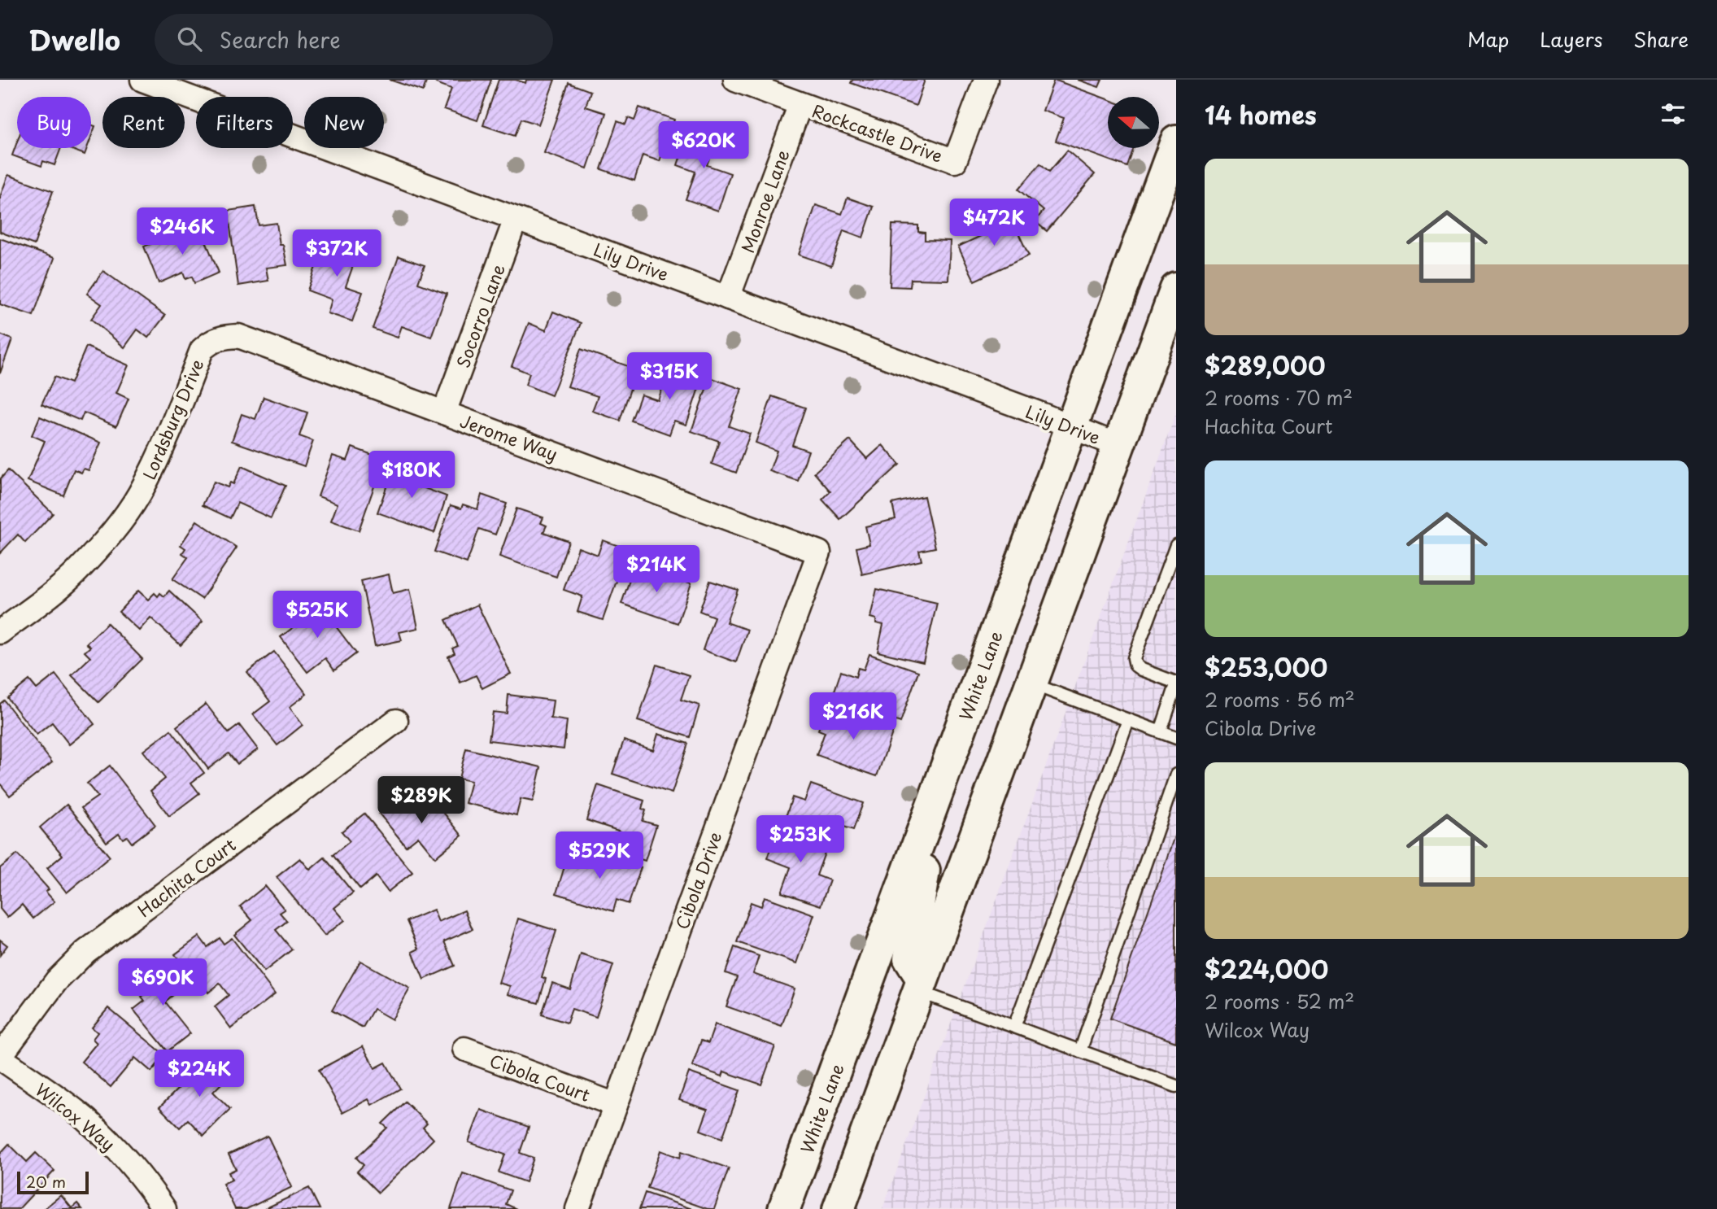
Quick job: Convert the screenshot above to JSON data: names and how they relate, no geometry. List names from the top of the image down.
{
  "streets": {
    "main road": ["White Lane"],
    "street": [
      "Rockcastle Drive",
      "Monroe Lane",
      "Lily Drive",
      "Socorro Lane",
      "Lordsburg Drive",
      "Jerome Way",
      "Hachita Court",
      "Cibola Drive",
      "Cibola Court",
      "Wilcox Way"
    ]
  },
  "crossings": [
    ["Rockcastle Drive", "Monroe Lane"],
    ["Monroe Lane", "Lily Drive"],
    ["Lily Drive", "Socorro Lane"],
    ["Lily Drive", "White Lane"],
    ["Socorro Lane", "Jerome Way"],
    ["Lordsburg Drive", "Jerome Way"],
    ["Jerome Way", "Cibola Drive"],
    ["Hachita Court", "Wilcox Way"],
    ["Cibola Drive", "Cibola Court"]
  ],
  "scale_bar": "20 m",
  "north": "left",
  "page": {
    "header": "Dwello",
    "search": "Search here",
    "nav": ["Map", "Layers", "Share"],
    "heading": "14 homes",
    "chip": [
      "Buy",
      "Rent",
      "Filters",
      "New"
    ],
    "price": [
      "$620K",
      "$472K",
      "$246K",
      "$372K",
      "$315K",
      "$180K",
      "$214K",
      "$525K",
      "$216K",
      "$289K",
      "$253K",
      "$529K",
      "$690K",
      "$224K"
    ],
    "list": [
      {
        "name": "$289,000",
        "note": "2 rooms · 70 m² · Hachita Court"
      },
      {
        "name": "$253,000",
        "note": "2 rooms · 56 m² · Cibola Drive"
      },
      {
        "name": "$224,000",
        "note": "2 rooms · 52 m² · Wilcox Way"
      }
    ],
    "scale": "20 m"
  }
}
